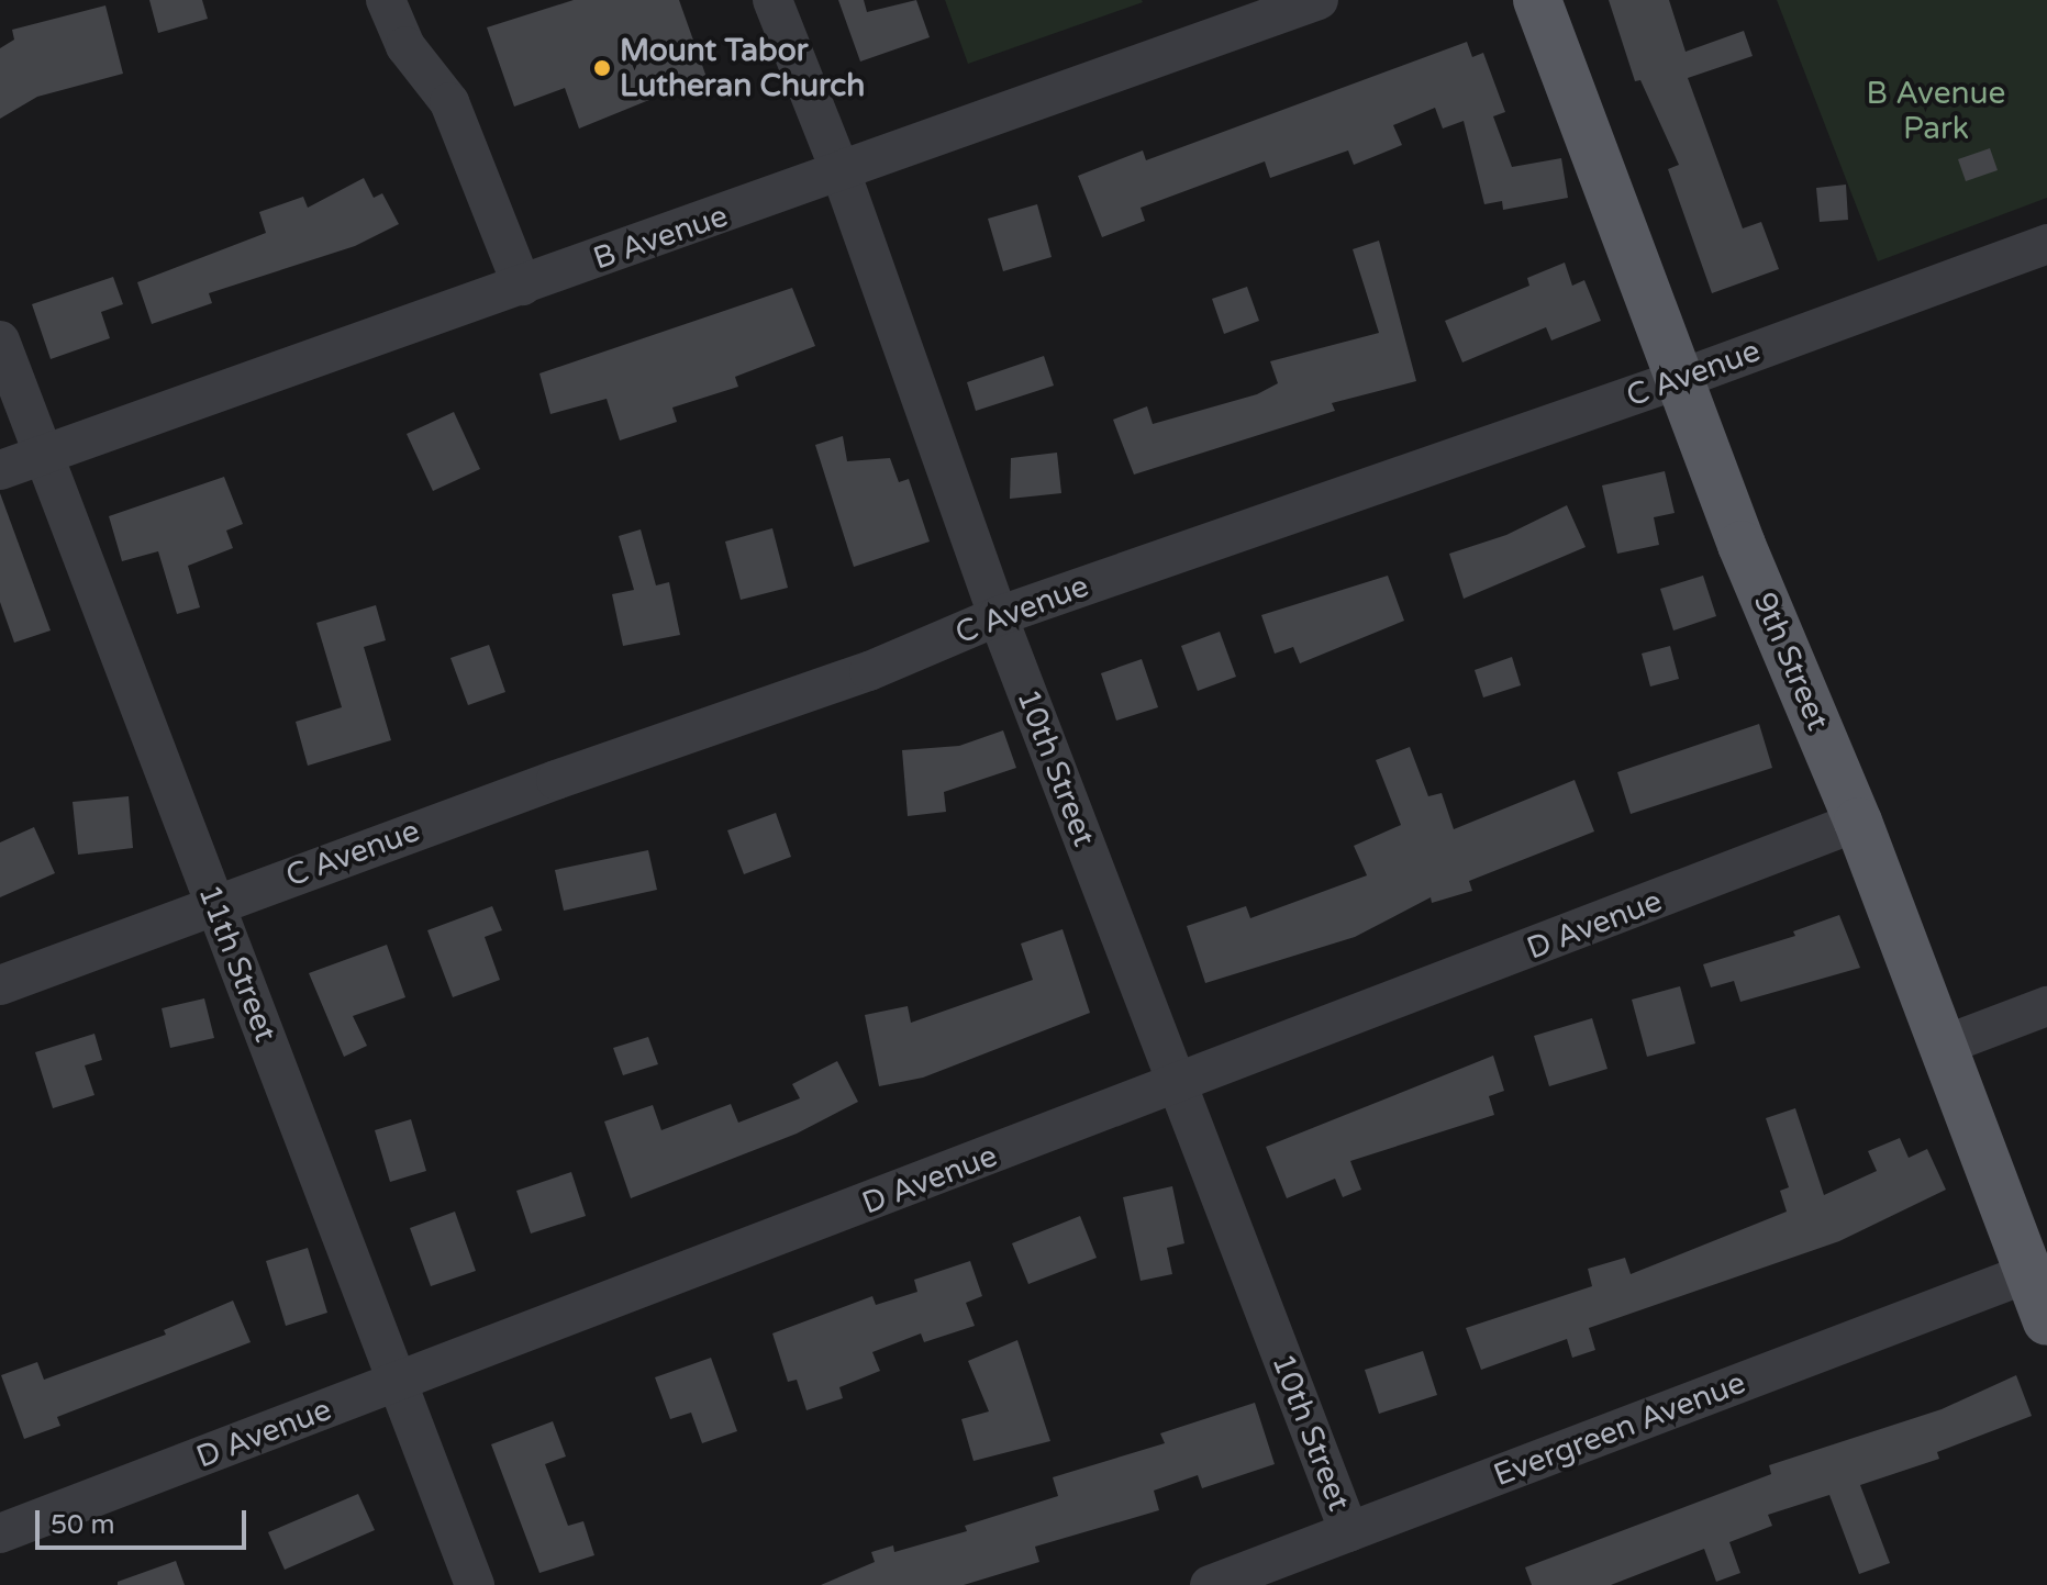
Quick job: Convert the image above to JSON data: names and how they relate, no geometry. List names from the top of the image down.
{
  "streets": {
    "main road": ["9th Street"],
    "street": [
      "B Avenue",
      "C Avenue",
      "10th Street",
      "D Avenue",
      "11th Street",
      "Evergreen Avenue"
    ]
  },
  "crossings": [
    ["B Avenue", "10th Street"],
    ["B Avenue", "11th Street"],
    ["C Avenue", "9th Street"],
    ["C Avenue", "10th Street"],
    ["C Avenue", "11th Street"],
    ["9th Street", "D Avenue"],
    ["9th Street", "Evergreen Avenue"],
    ["10th Street", "D Avenue"],
    ["10th Street", "Evergreen Avenue"],
    ["D Avenue", "11th Street"]
  ],
  "parks": ["B Avenue Park"],
  "places": ["Mount Tabor Lutheran Church"],
  "scale_bar": "50 m"
}
